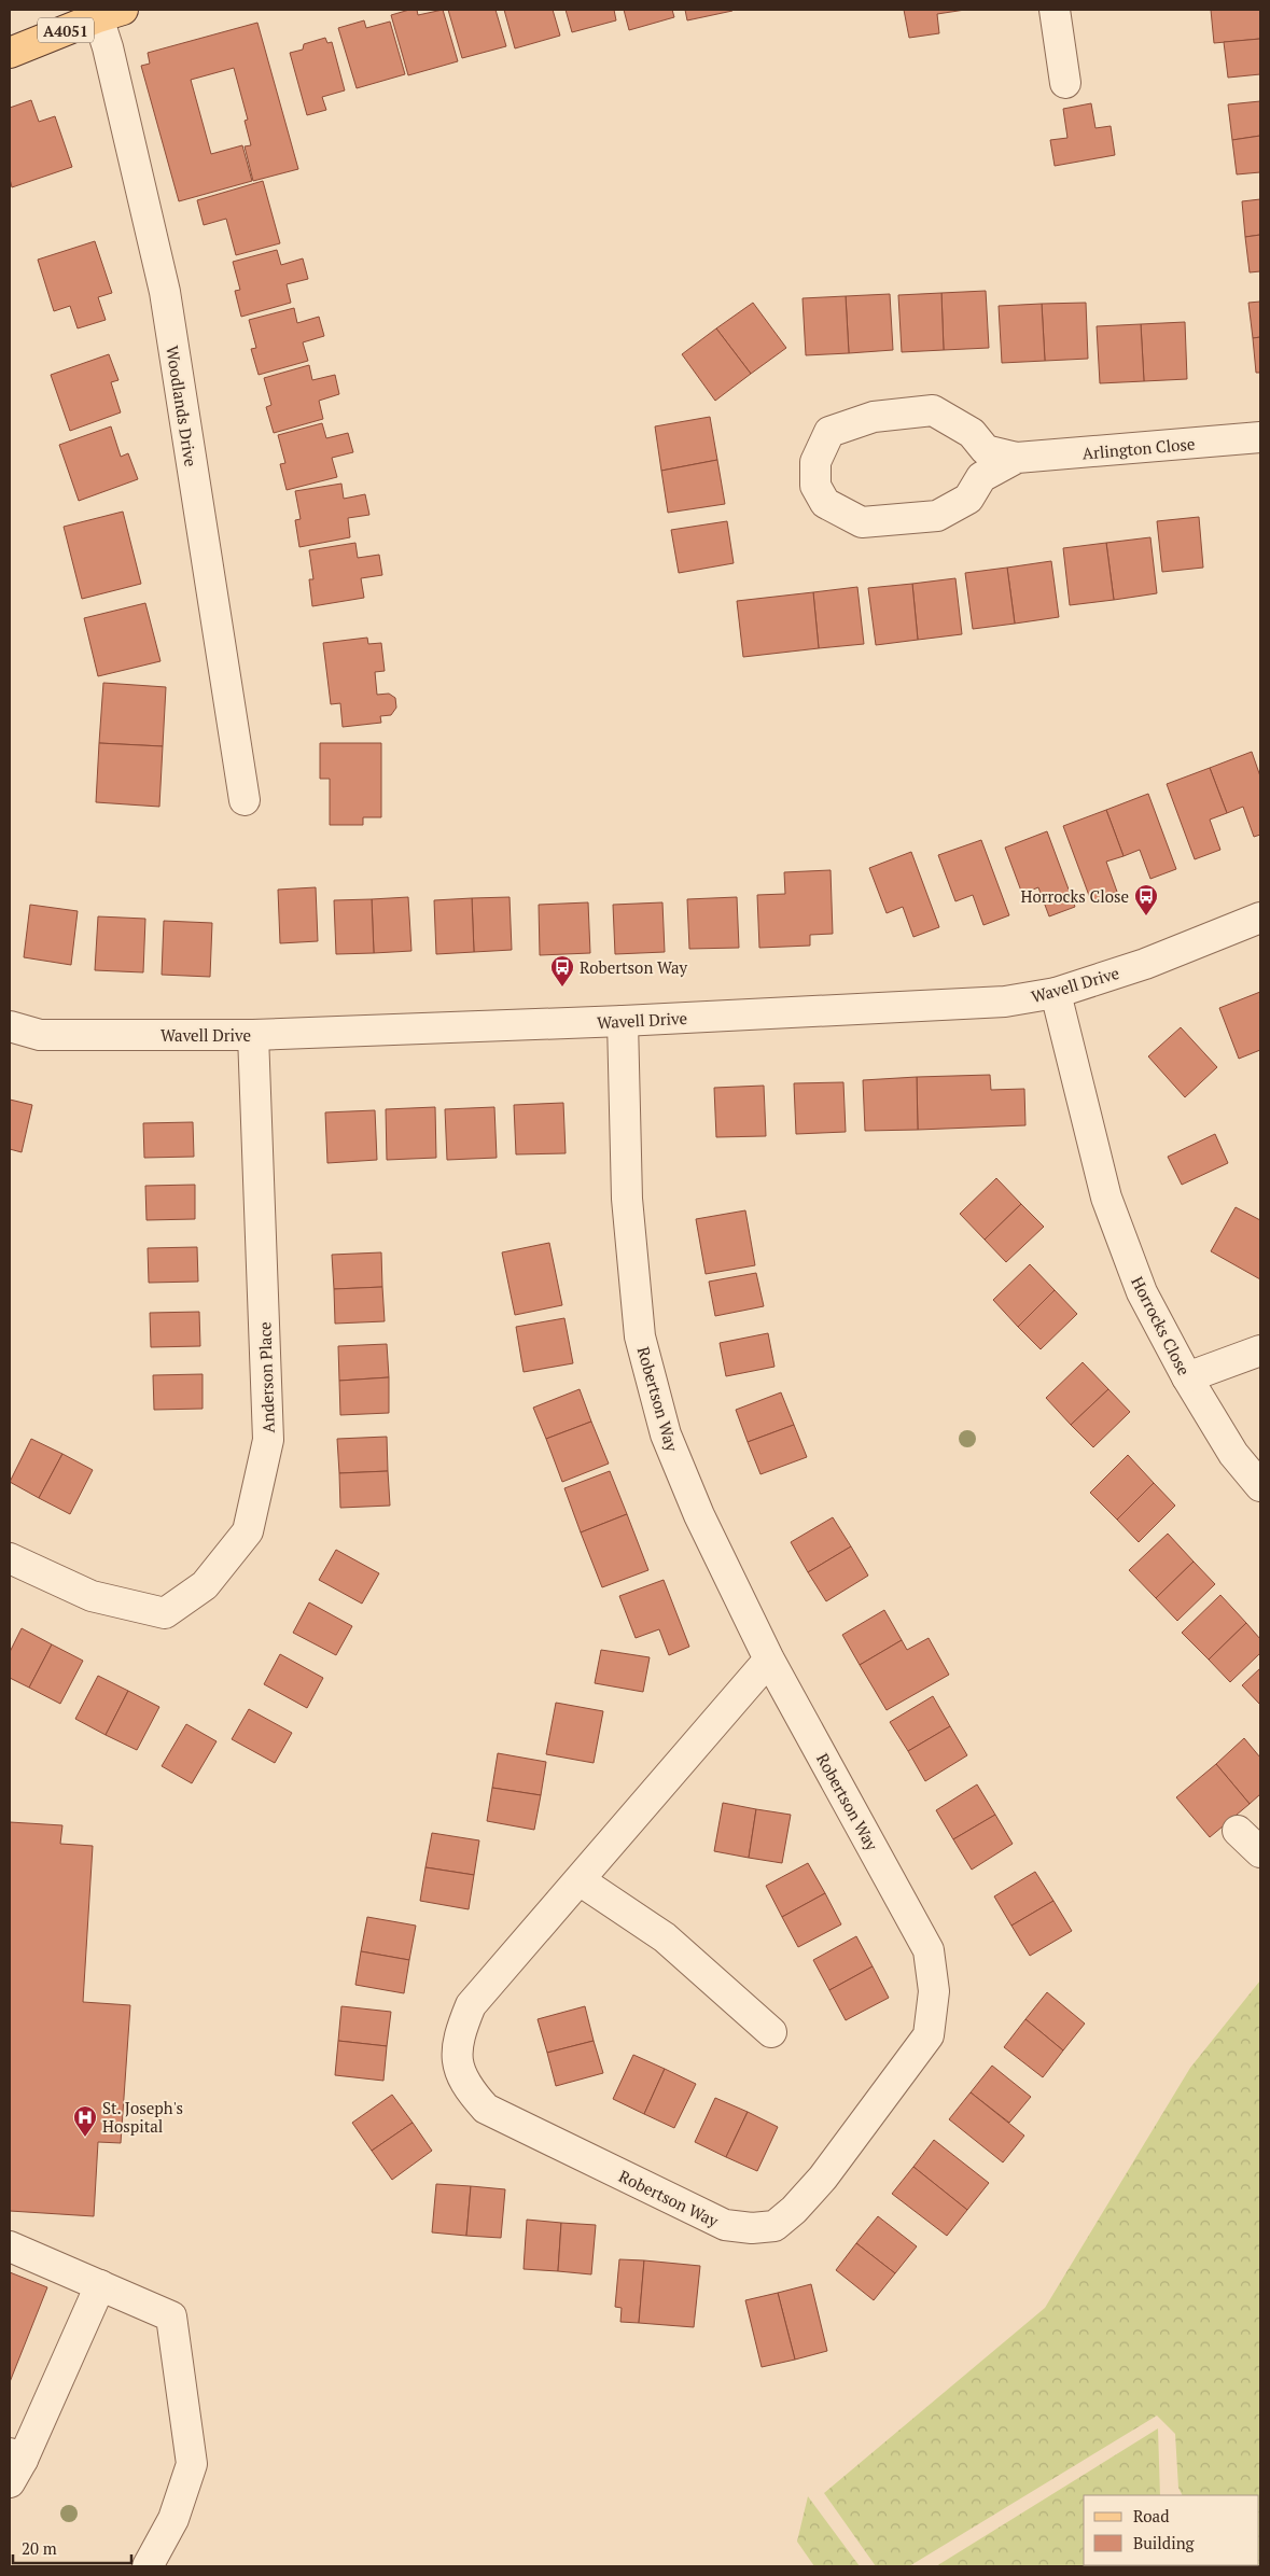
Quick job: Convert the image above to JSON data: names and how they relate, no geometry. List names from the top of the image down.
{
  "streets": {
    "main road": ["A4051"],
    "street": [
      "Woodlands Drive",
      "Arlington Close",
      "Wavell Drive",
      "Horrocks Close",
      "Anderson Place",
      "Robertson Way"
    ]
  },
  "crossings": [
    ["A4051", "Woodlands Drive"],
    ["Wavell Drive", "Horrocks Close"],
    ["Wavell Drive", "Anderson Place"],
    ["Wavell Drive", "Robertson Way"]
  ],
  "places": {
    "bus stop": ["Horrocks Close", "Robertson Way"],
    "hospital": ["St. Joseph's Hospital"]
  },
  "legend": ["Road", "Building"],
  "scale_bar": "20 m"
}
